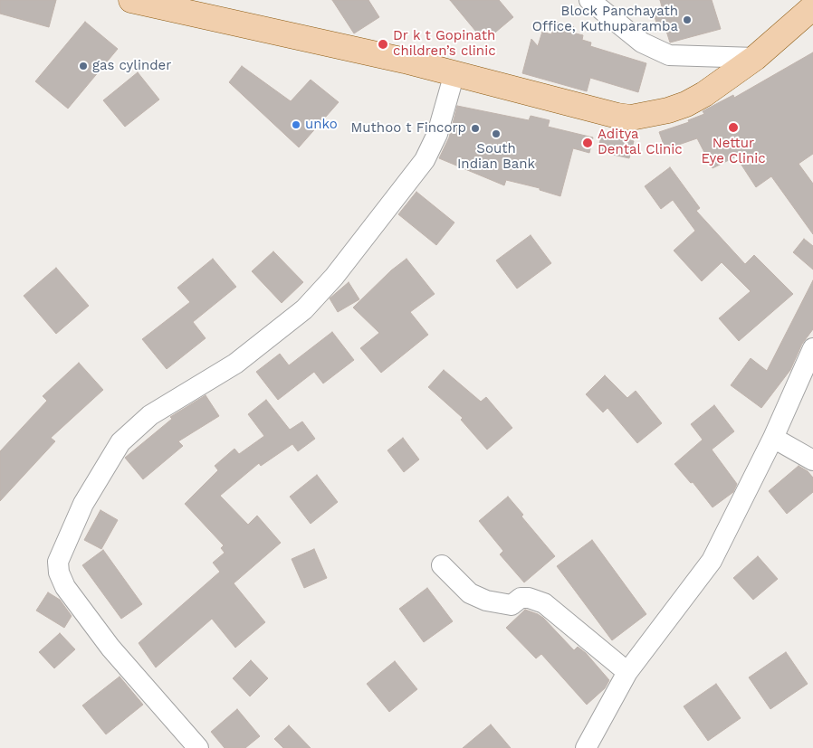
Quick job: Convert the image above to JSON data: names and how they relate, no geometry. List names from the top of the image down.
{
  "places": [
    "Block Panchayath Office, Kuthuparamba",
    "Dr k t Gopinath children’s clinic",
    "gas cylinder",
    "unko",
    "Nettur Eye Clinic",
    "Muthoo t Fincorp",
    "South Indian Bank",
    "Aditya Dental Clinic"
  ]
}
